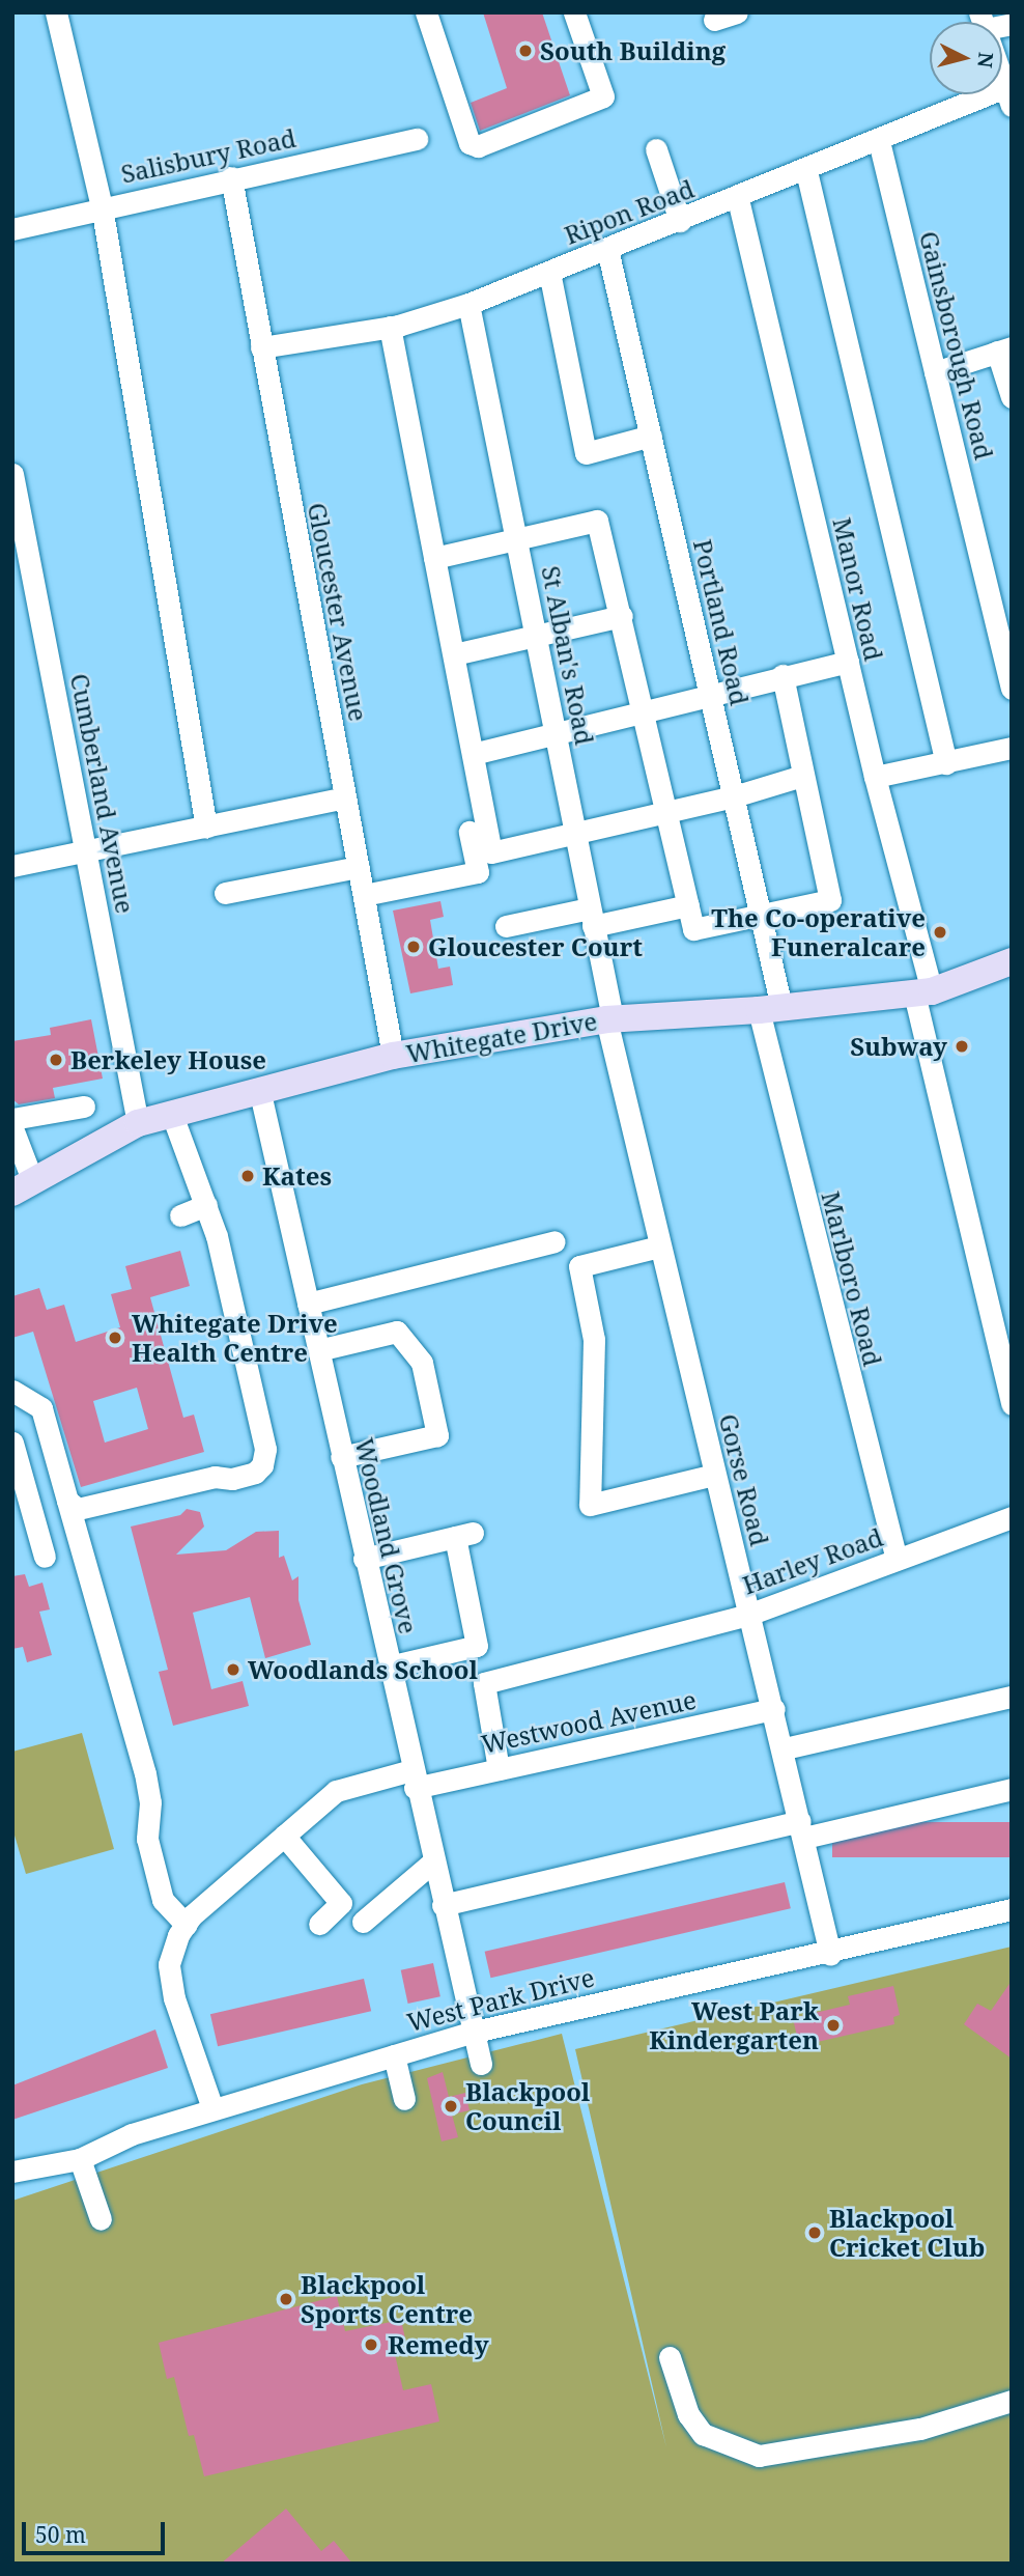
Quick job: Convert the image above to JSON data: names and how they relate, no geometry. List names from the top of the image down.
{
  "streets": {
    "main road": ["Whitegate Drive"],
    "street": [
      "Salisbury Road",
      "Ripon Road",
      "Gainsborough Road",
      "Manor Road",
      "Gloucester Avenue",
      "Portland Road",
      "St Alban's Road",
      "Cumberland Avenue",
      "Marlboro Road",
      "Gorse Road",
      "Woodland Grove",
      "Harley Road",
      "Westwood Avenue",
      "West Park Drive"
    ]
  },
  "crossings": [
    ["Salisbury Road", "Gloucester Avenue"],
    ["Ripon Road", "Gainsborough Road"],
    ["Ripon Road", "Manor Road"],
    ["Ripon Road", "Gloucester Avenue"],
    ["Ripon Road", "Portland Road"],
    ["Ripon Road", "St Alban's Road"],
    ["Manor Road", "Whitegate Drive"],
    ["Gloucester Avenue", "Whitegate Drive"],
    ["Portland Road", "Whitegate Drive"],
    ["Portland Road", "Marlboro Road"],
    ["St Alban's Road", "Whitegate Drive"],
    ["St Alban's Road", "Gorse Road"],
    ["Cumberland Avenue", "Whitegate Drive"],
    ["Whitegate Drive", "Marlboro Road"],
    ["Whitegate Drive", "Gorse Road"],
    ["Whitegate Drive", "Woodland Grove"],
    ["Marlboro Road", "Harley Road"],
    ["Gorse Road", "Harley Road"],
    ["Gorse Road", "Westwood Avenue"],
    ["Gorse Road", "West Park Drive"],
    ["Woodland Grove", "Westwood Avenue"],
    ["Woodland Grove", "West Park Drive"],
    ["Harley Road", "Westwood Avenue"]
  ],
  "places": [
    "South Building",
    "The Co-operative Funeralcare",
    "Gloucester Court",
    "Subway",
    "Berkeley House",
    "Kates",
    "Whitegate Drive Health Centre",
    "Woodlands School",
    "West Park Kindergarten",
    "Blackpool Council",
    "Blackpool Cricket Club",
    "Blackpool Sports Centre",
    "Remedy"
  ],
  "scale_bar": "50 m",
  "north": "right"
}
